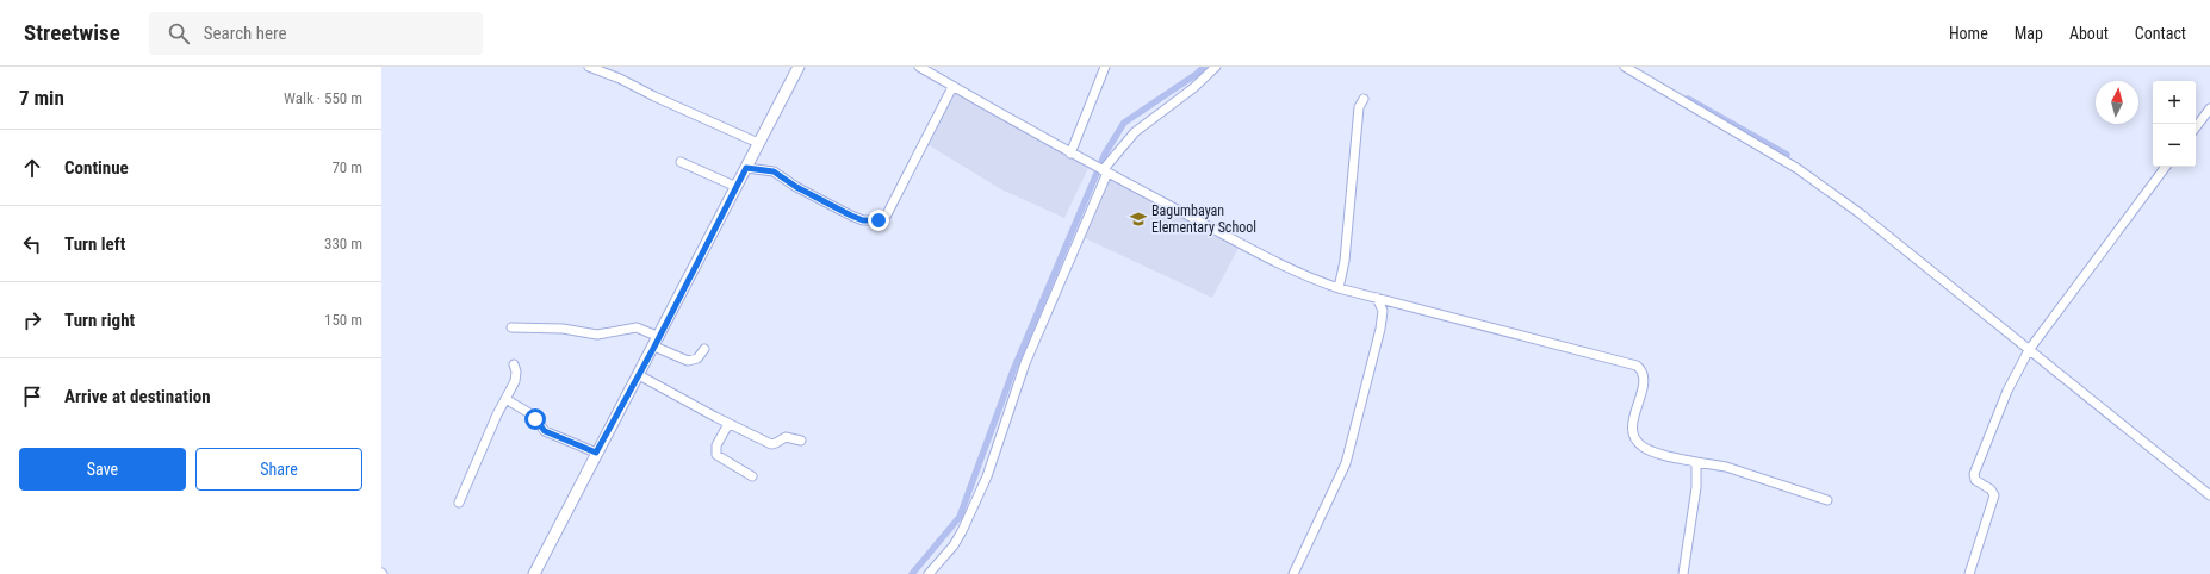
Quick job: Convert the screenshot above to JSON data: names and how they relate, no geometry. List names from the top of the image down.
{
  "places": {
    "school or university": ["Bagumbayan Elementary School"]
  },
  "north": "top",
  "page": {
    "header": "Streetwise",
    "search": "Search here",
    "nav": [
      "Home",
      "Map",
      "About",
      "Contact"
    ],
    "heading": ["7 min", "Walk · 550 m"],
    "map_buttons": ["+", "−"],
    "list": [
      ["Continue", "70 m"],
      ["Turn left", "330 m"],
      ["Turn right", "150 m"],
      "Arrive at destination"
    ],
    "buttons": ["Save", "Share"]
  }
}
